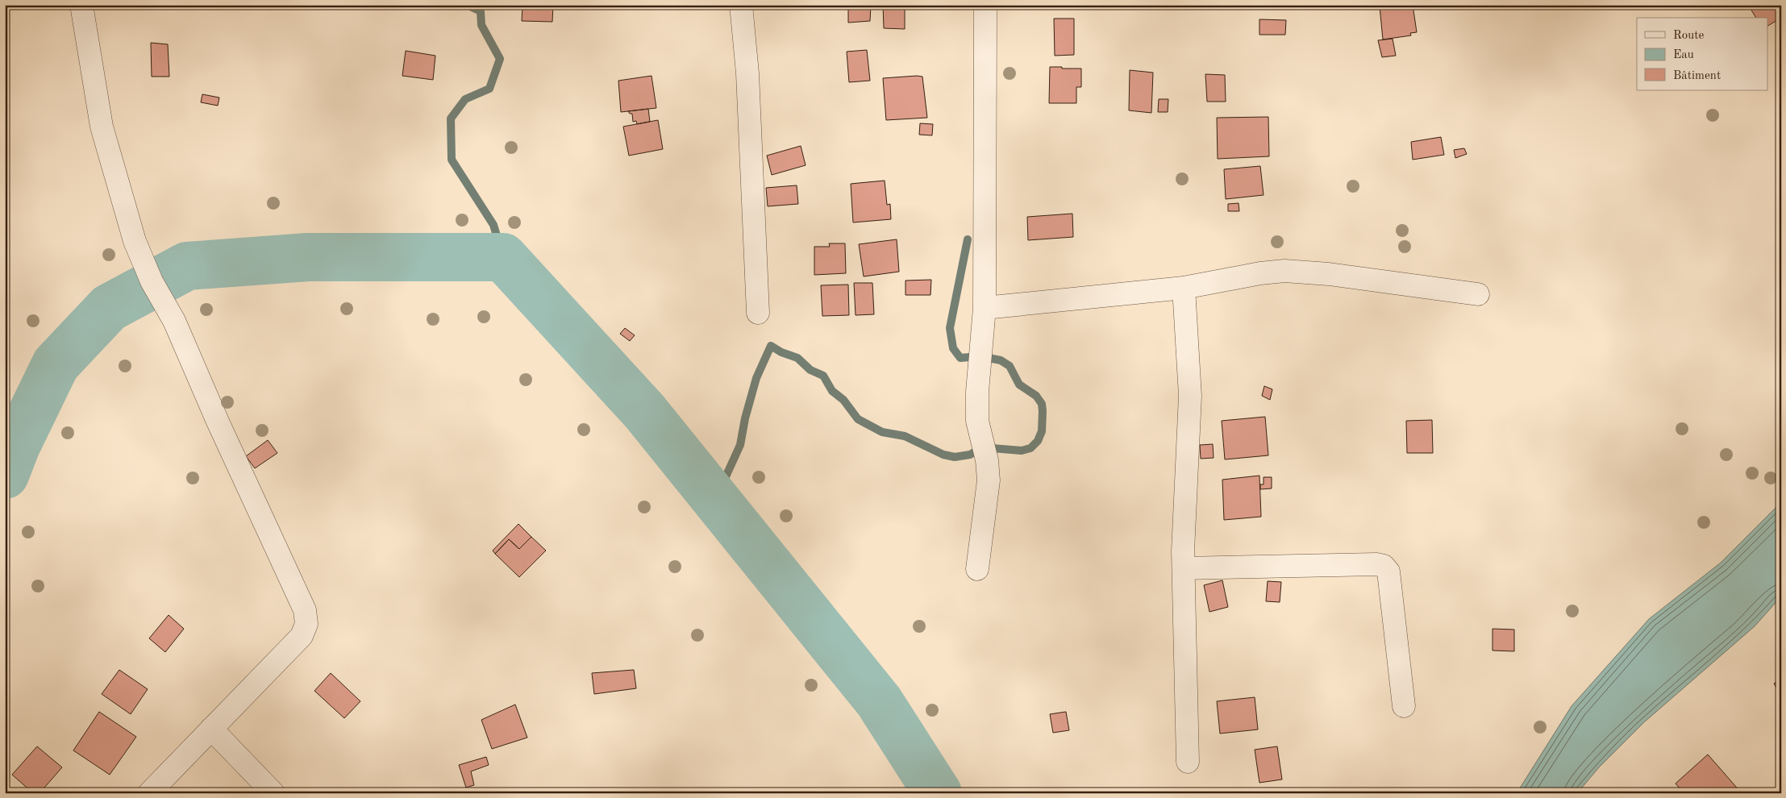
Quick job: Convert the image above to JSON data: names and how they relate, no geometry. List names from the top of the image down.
{
  "legend": ["Route", "Eau", "Bâtiment"]
}
